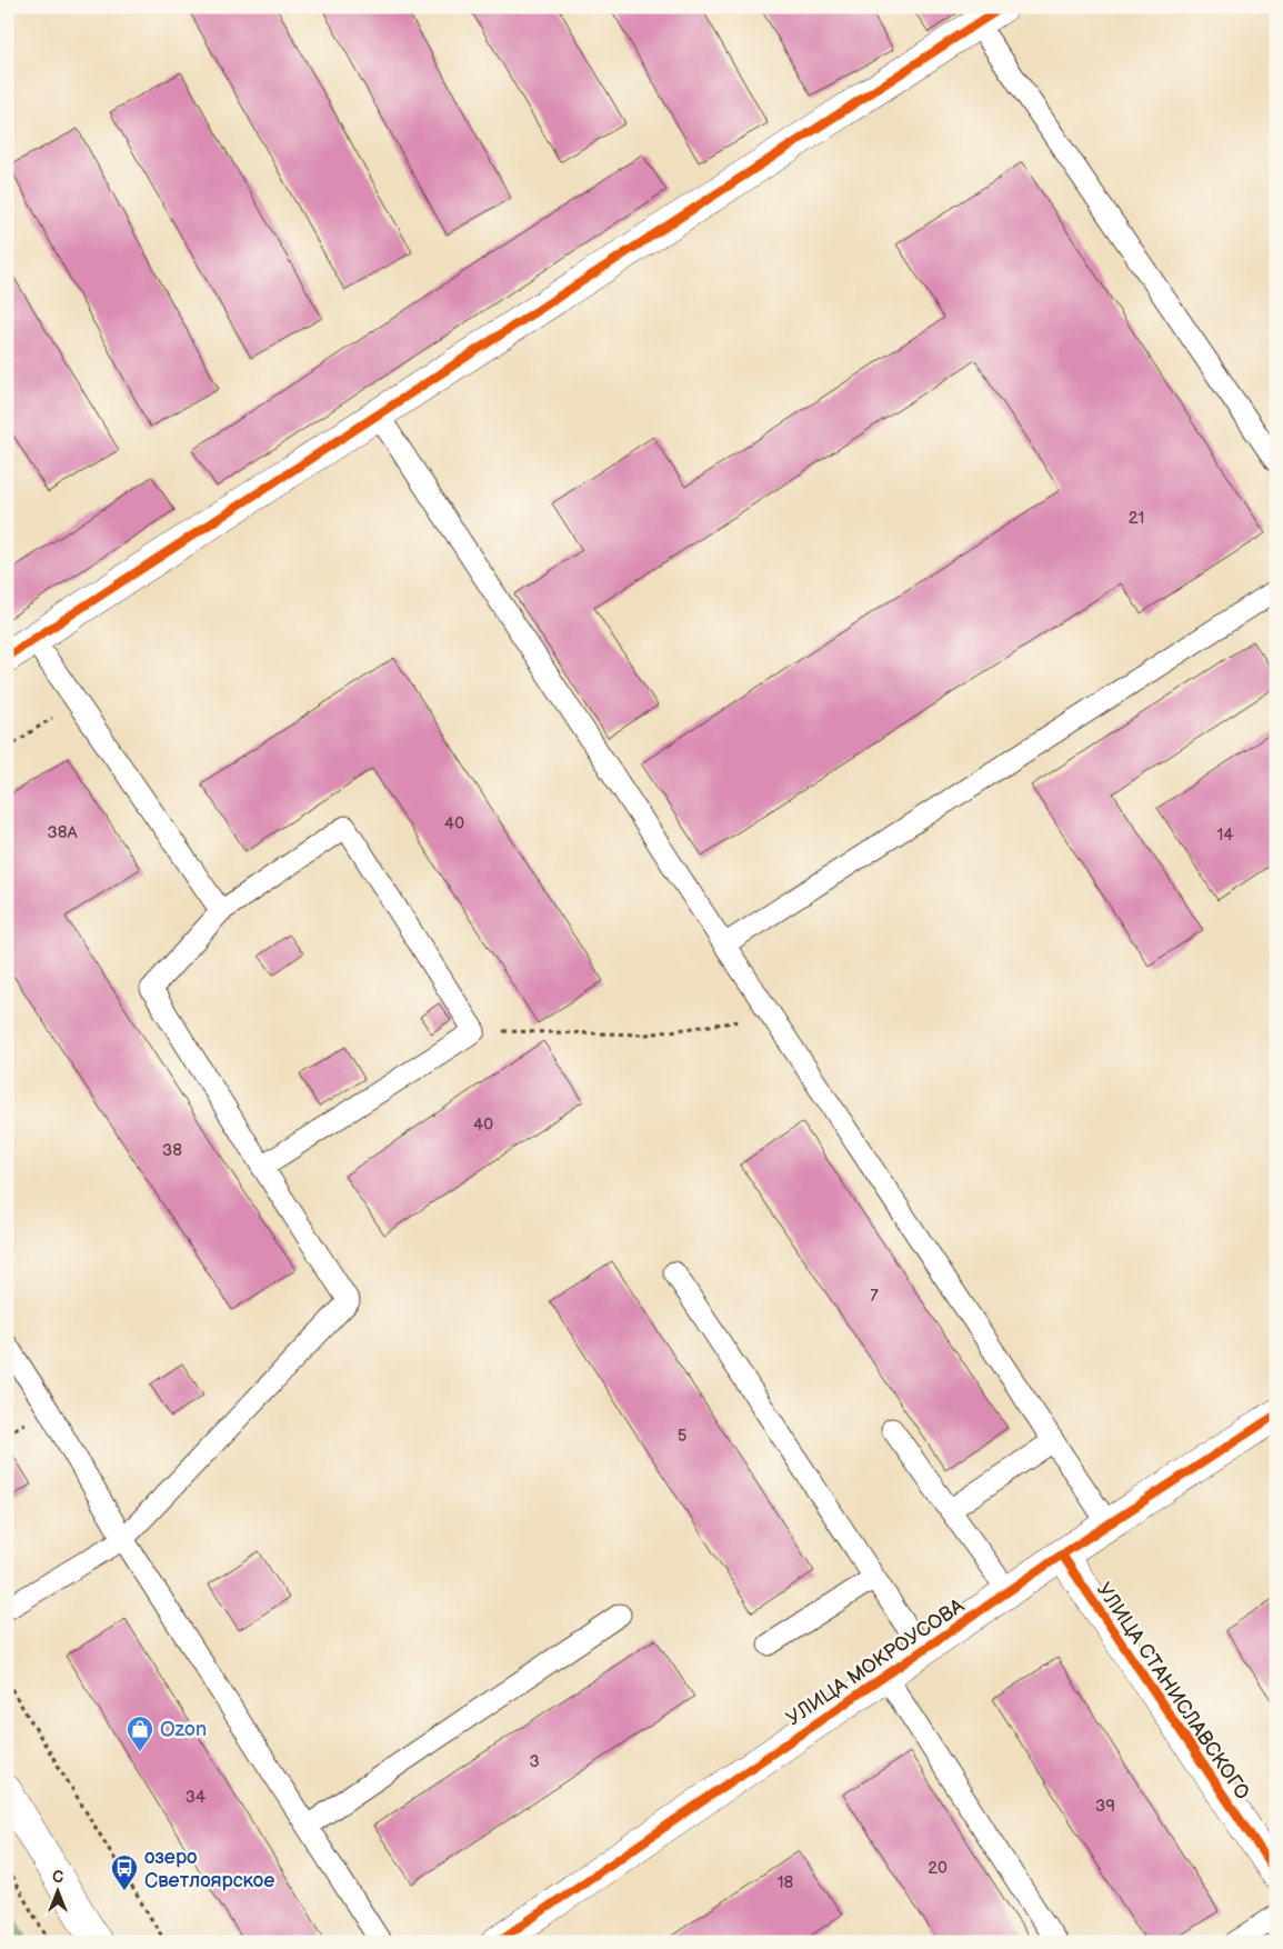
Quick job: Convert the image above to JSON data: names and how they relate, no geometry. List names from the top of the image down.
{
  "streets": {
    "street": ["УЛИЦА МОКРОУСОВА", "УЛИЦА СТАНИСЛАВСКОГО"]
  },
  "crossings": [
    ["УЛИЦА МОКРОУСОВА", "УЛИЦА СТАНИСЛАВСКОГО"]
  ],
  "places": {
    "shop": ["Ozon"],
    "bus stop": ["озеро Светлоярское"]
  },
  "house_numbers": [
    "21",
    "40",
    "38А",
    "14",
    "40",
    "38",
    "7",
    "5",
    "3",
    "34",
    "39",
    "20",
    "18"
  ],
  "north": "top"
}
